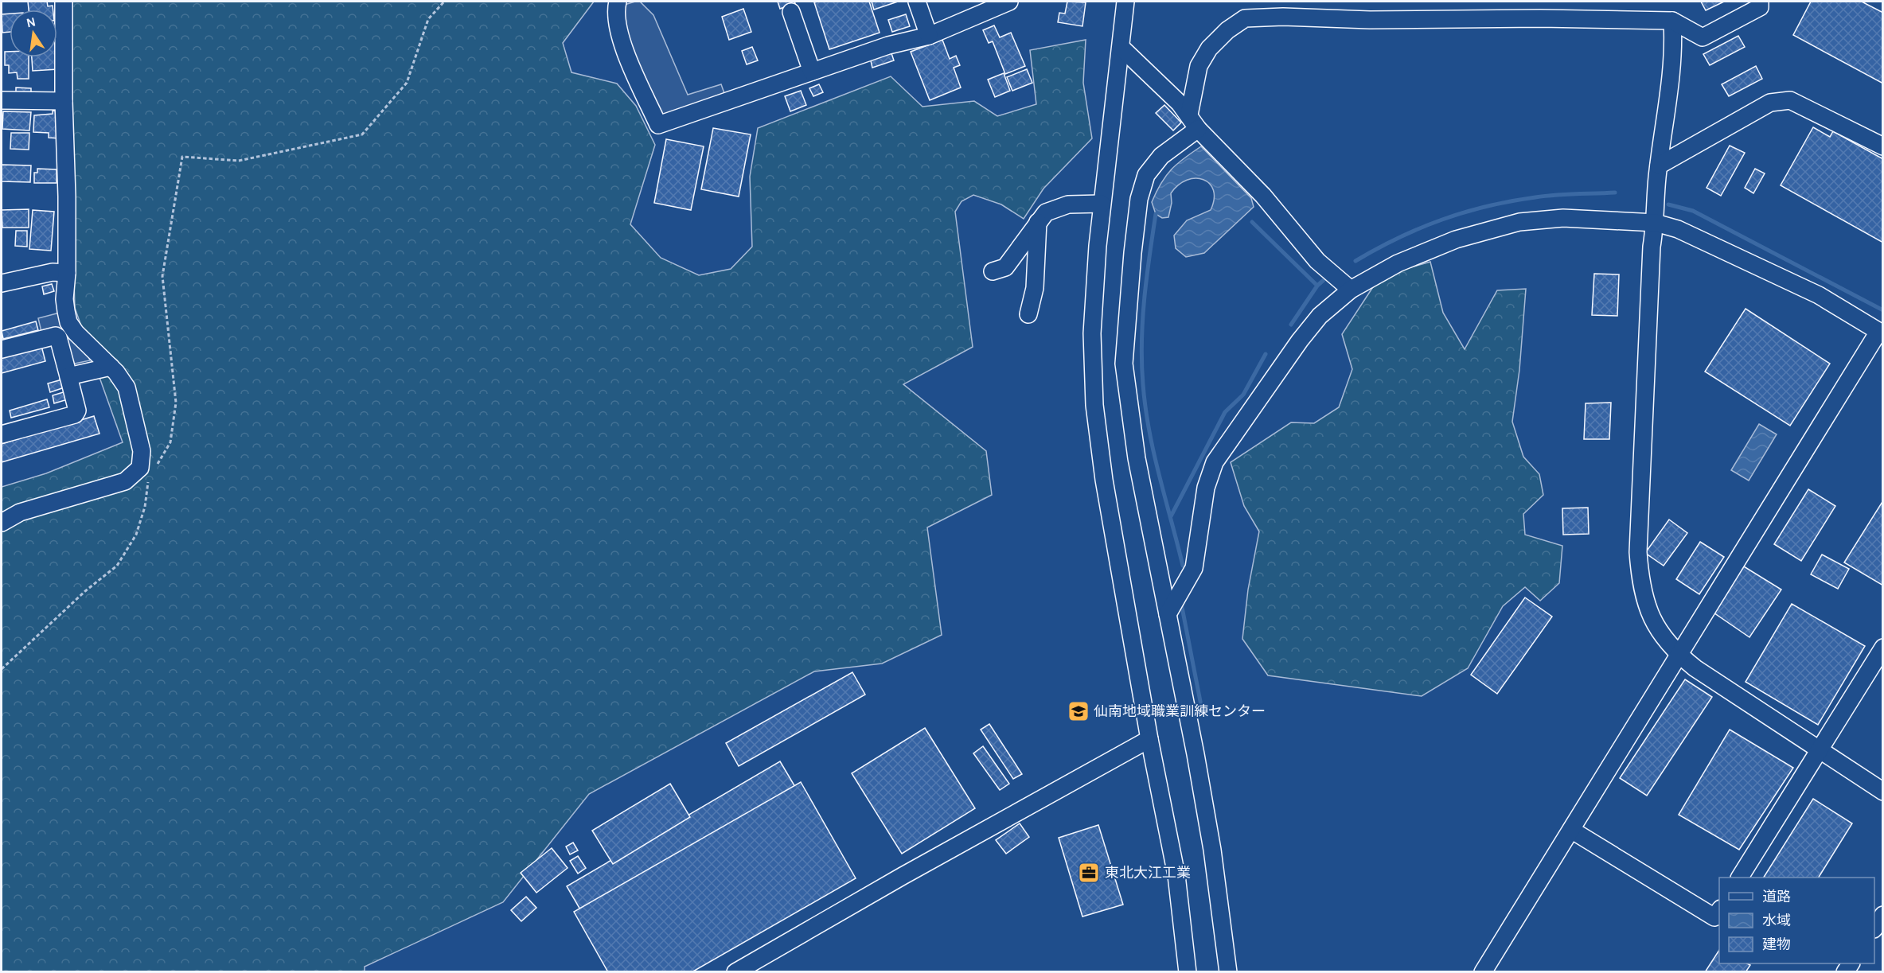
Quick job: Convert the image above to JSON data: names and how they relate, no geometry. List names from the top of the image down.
{
  "places": {
    "school or university": ["仙南地域職業訓練センター"],
    "office": ["東北大江工業"]
  },
  "legend": ["道路", "水域", "建物"],
  "north": "top"
}
